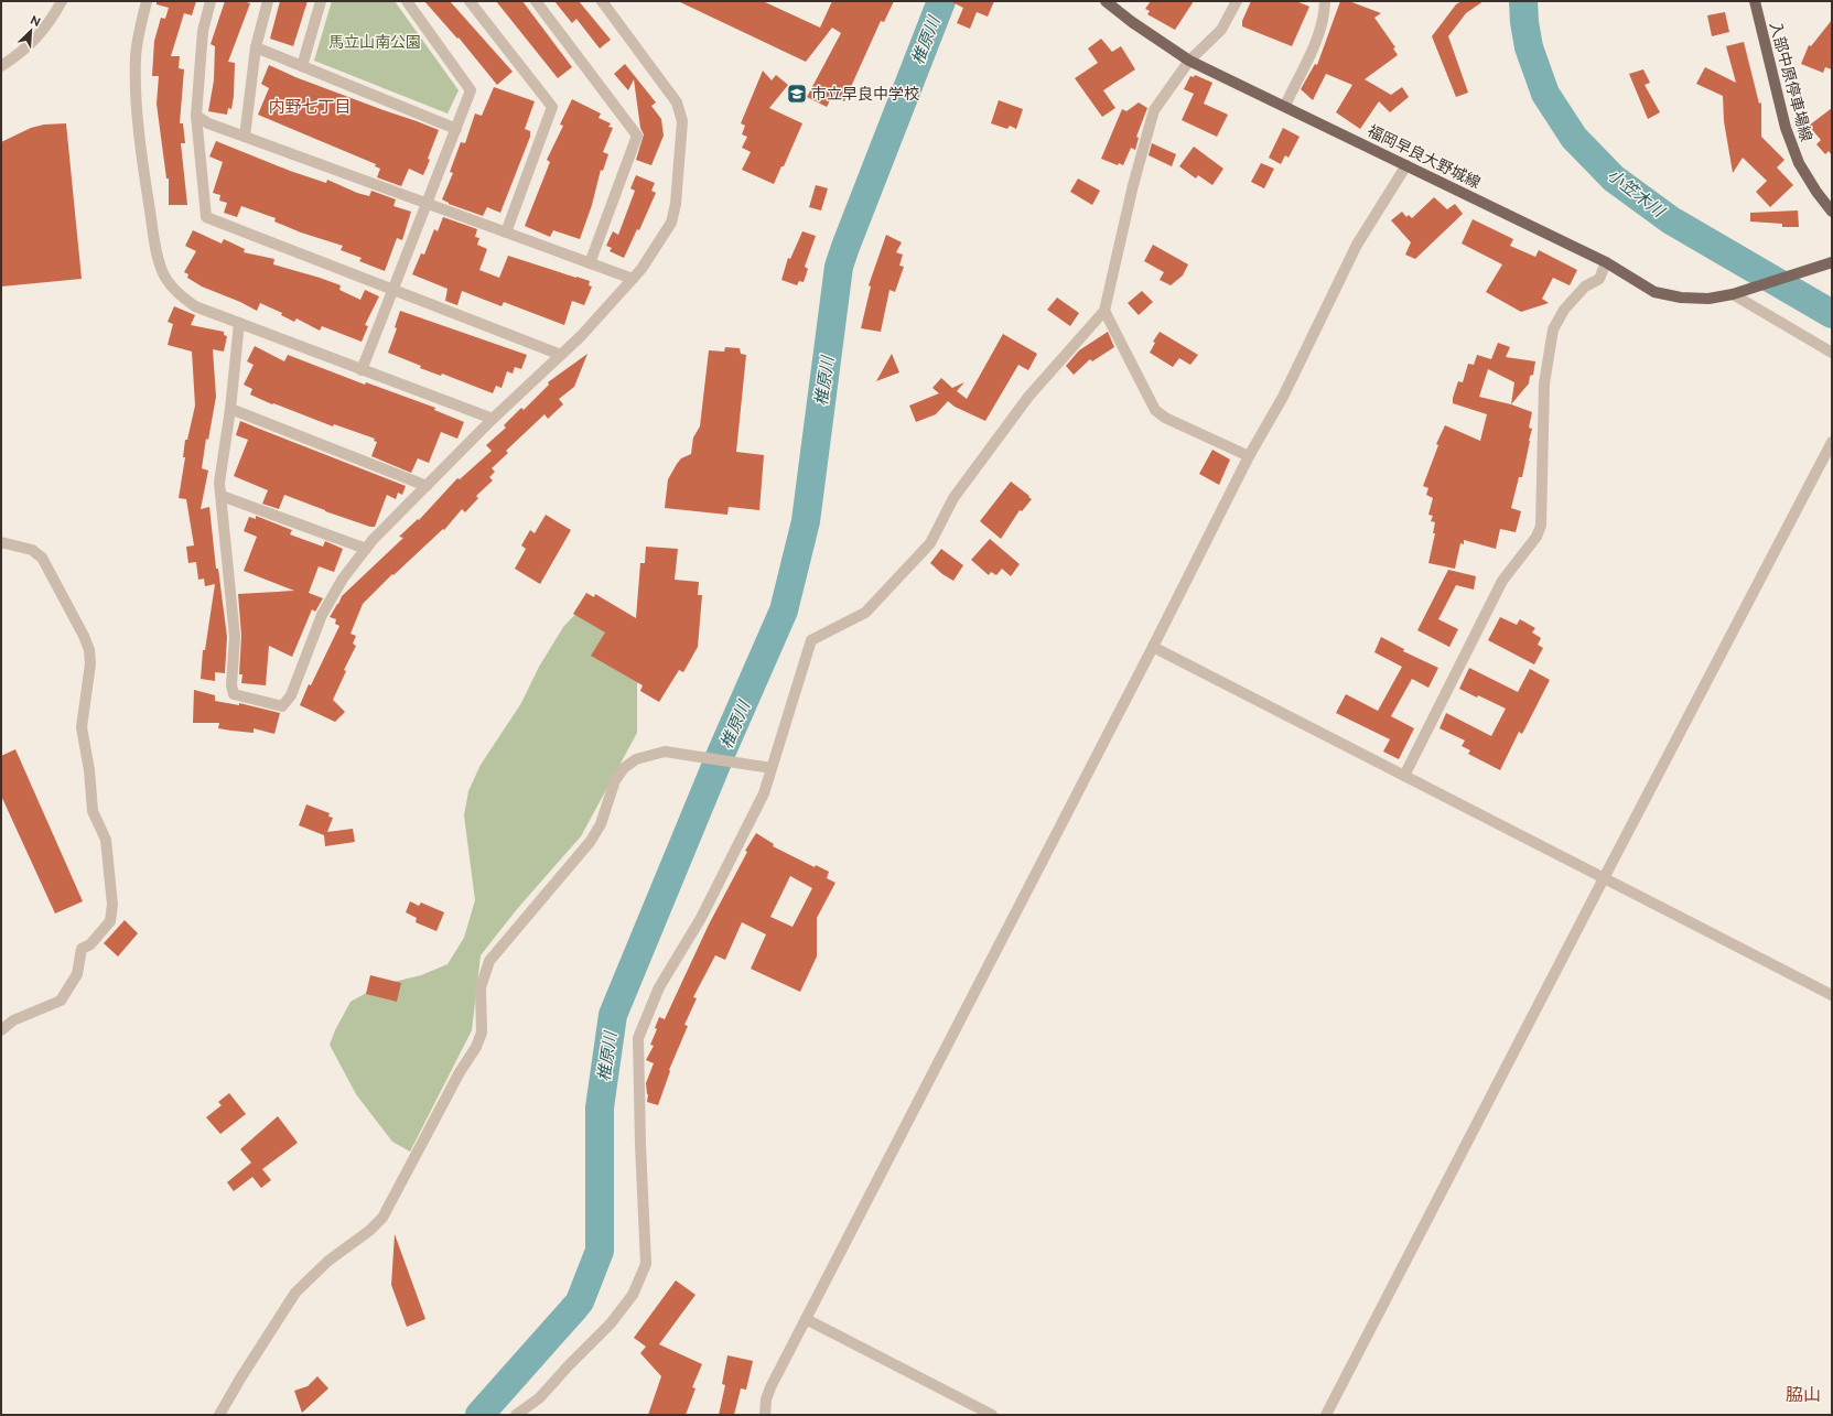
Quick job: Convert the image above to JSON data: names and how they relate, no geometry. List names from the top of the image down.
{
  "streets": {
    "main road": ["入部中原停車場線", "福岡早良大野城線"]
  },
  "districts": ["内野七丁目", "脇山"],
  "water": ["椎原川", "小笠木川"],
  "parks": ["馬立山南公園"],
  "places": {
    "school or university": ["市立早良中学校"]
  },
  "north": "top right"
}
